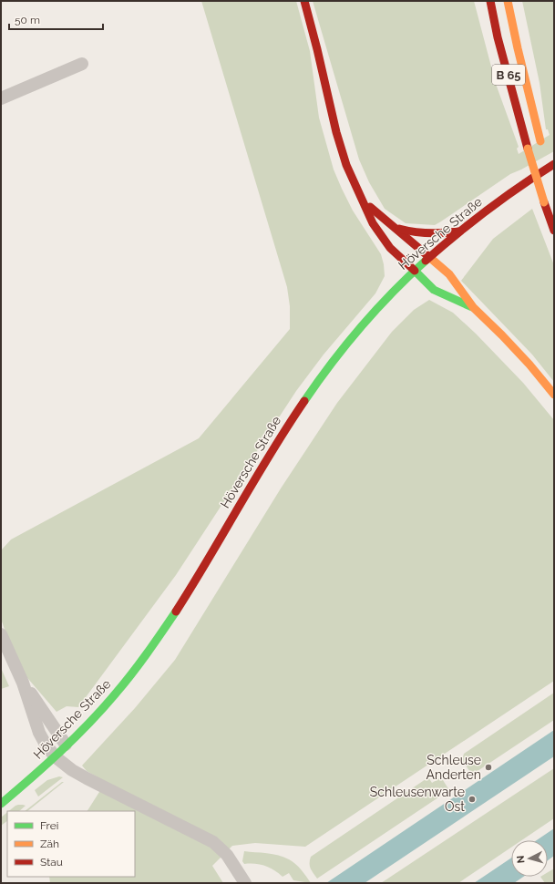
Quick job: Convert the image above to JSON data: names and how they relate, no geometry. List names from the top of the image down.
{
  "streets": {
    "main road": ["B 65", "Höversche Straße"]
  },
  "places": ["Schleuse Anderten", "Schleusenwarte Ost"],
  "legend": ["Frei", "Zäh", "Stau"],
  "scale_bar": "50 m",
  "north": "left"
}
